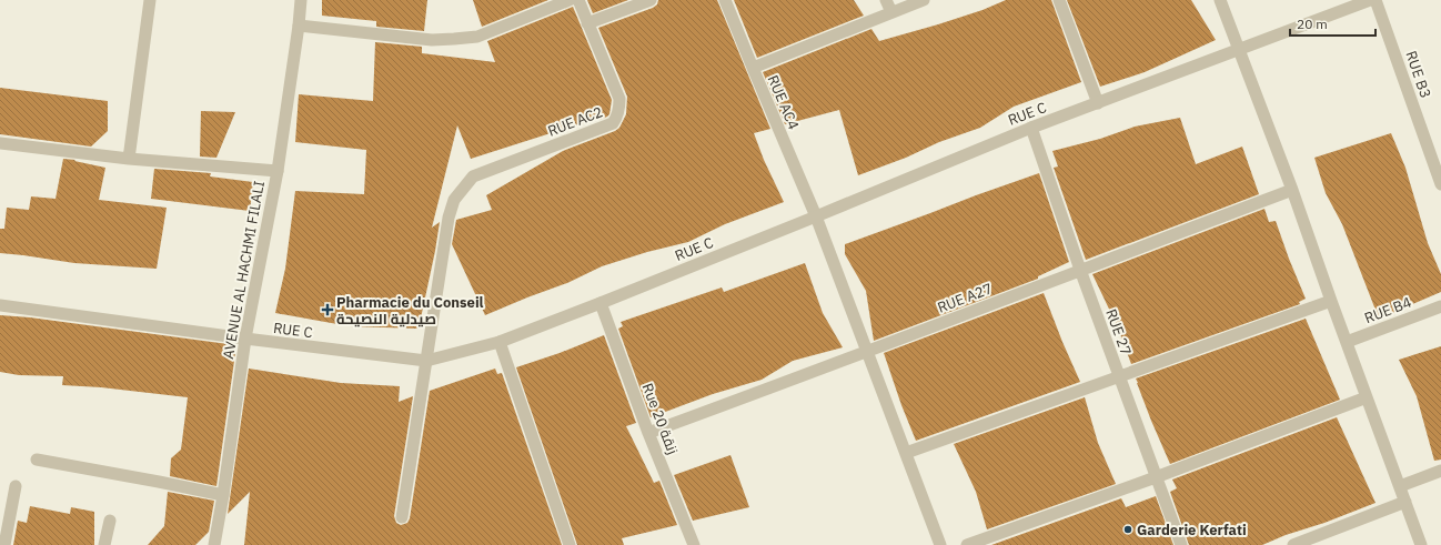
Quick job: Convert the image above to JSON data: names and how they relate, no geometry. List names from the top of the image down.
{
  "streets": {
    "street": [
      "RUE B3",
      "RUE AC4",
      "RUE C",
      "RUE AC2",
      "AVENUE AL HACHMI FILALI",
      "RUE A27",
      "RUE B4",
      "RUE 27",
      "Rue 20 زنقة"
    ]
  },
  "crossings": [
    ["RUE AC4", "RUE C"],
    ["RUE AC4", "RUE A27"],
    ["RUE C", "RUE AC2"],
    ["RUE C", "AVENUE AL HACHMI FILALI"],
    ["RUE C", "RUE 27"],
    ["RUE C", "Rue 20 زنقة"],
    ["RUE A27", "RUE 27"],
    ["RUE A27", "Rue 20 زنقة"]
  ],
  "places": {
    "health": ["Pharmacie du Conseil صيدلية النصيحة"],
    "other": ["Garderie Kerfati"]
  },
  "scale_bar": "20 m"
}
